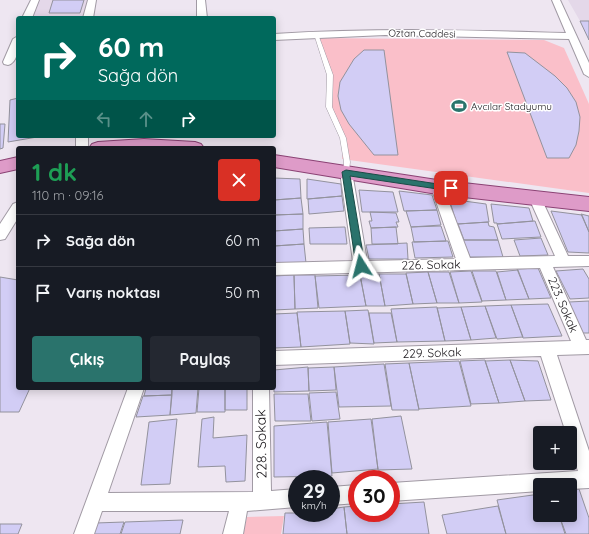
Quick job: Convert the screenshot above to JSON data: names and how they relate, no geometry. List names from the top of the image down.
{
  "streets": {
    "street": [
      "Oztan Caddesi",
      "226. Sokak",
      "223. Sokak",
      "229. Sokak",
      "228. Sokak"
    ]
  },
  "crossings": [
    ["226. Sokak", "223. Sokak"],
    ["223. Sokak", "229. Sokak"]
  ],
  "places": {
    "sports": ["Avcılar Stadyumu"]
  },
  "page": {
    "turn": ["60 m", "Sağa dön"],
    "heading": ["1 dk", "110 m · 09:16"],
    "list": [
      {
        "name": "Sağa dön",
        "value": "60 m"
      },
      {
        "name": "Varış noktası",
        "value": "50 m"
      }
    ],
    "buttons": ["Çıkış", "Paylaş"],
    "map_buttons": ["+", "−"],
    "speed": "29 km/h",
    "limit": "30"
  }
}
